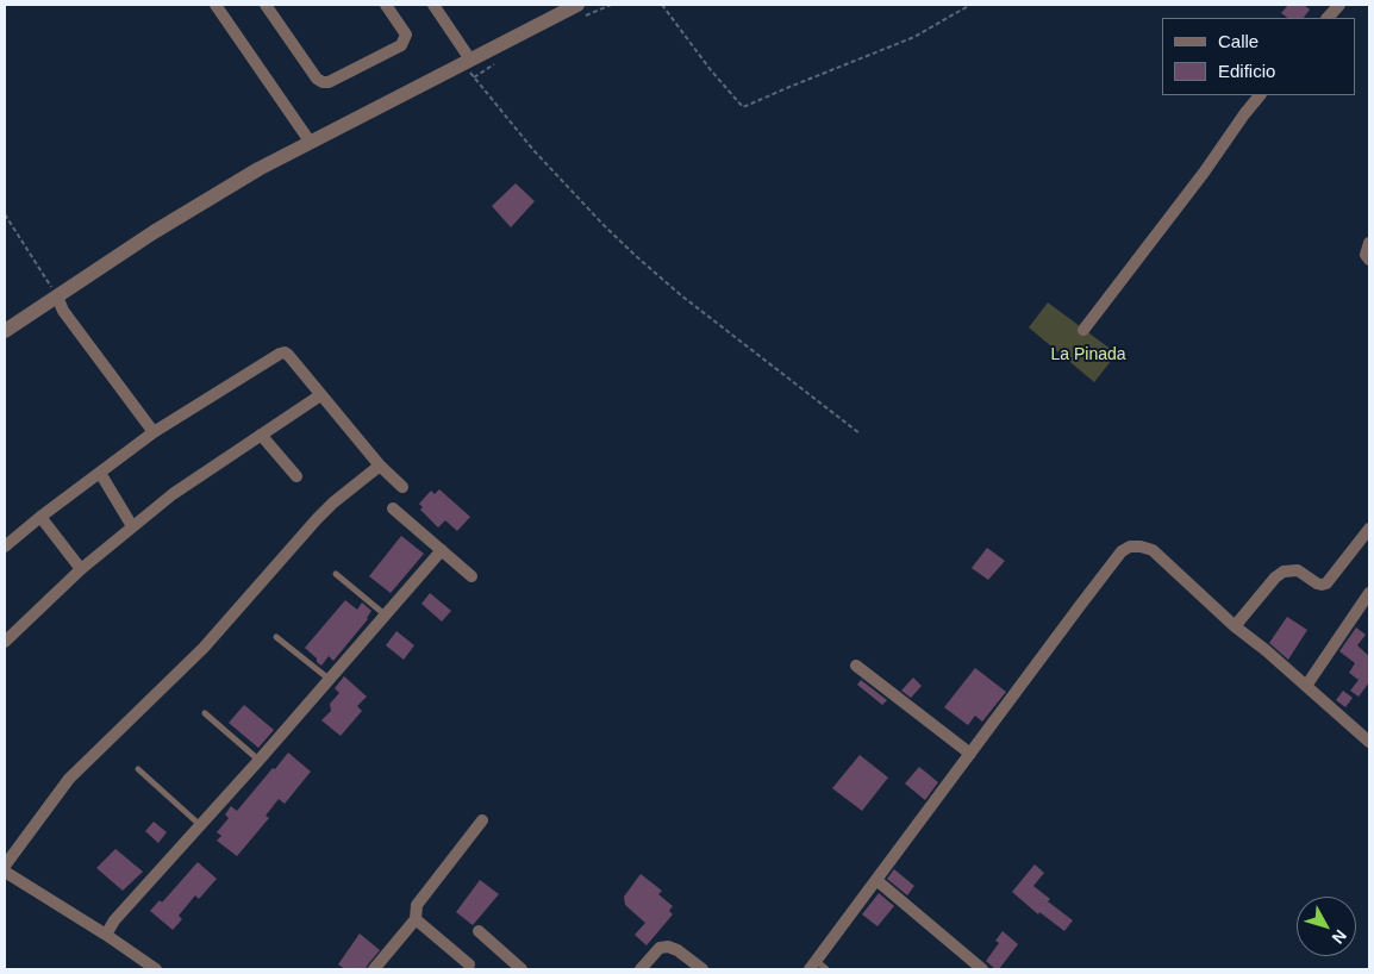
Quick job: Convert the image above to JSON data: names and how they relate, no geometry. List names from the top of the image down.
{
  "parks": ["La Pinada"],
  "legend": ["Calle", "Edificio"],
  "north": "bottom right"
}
